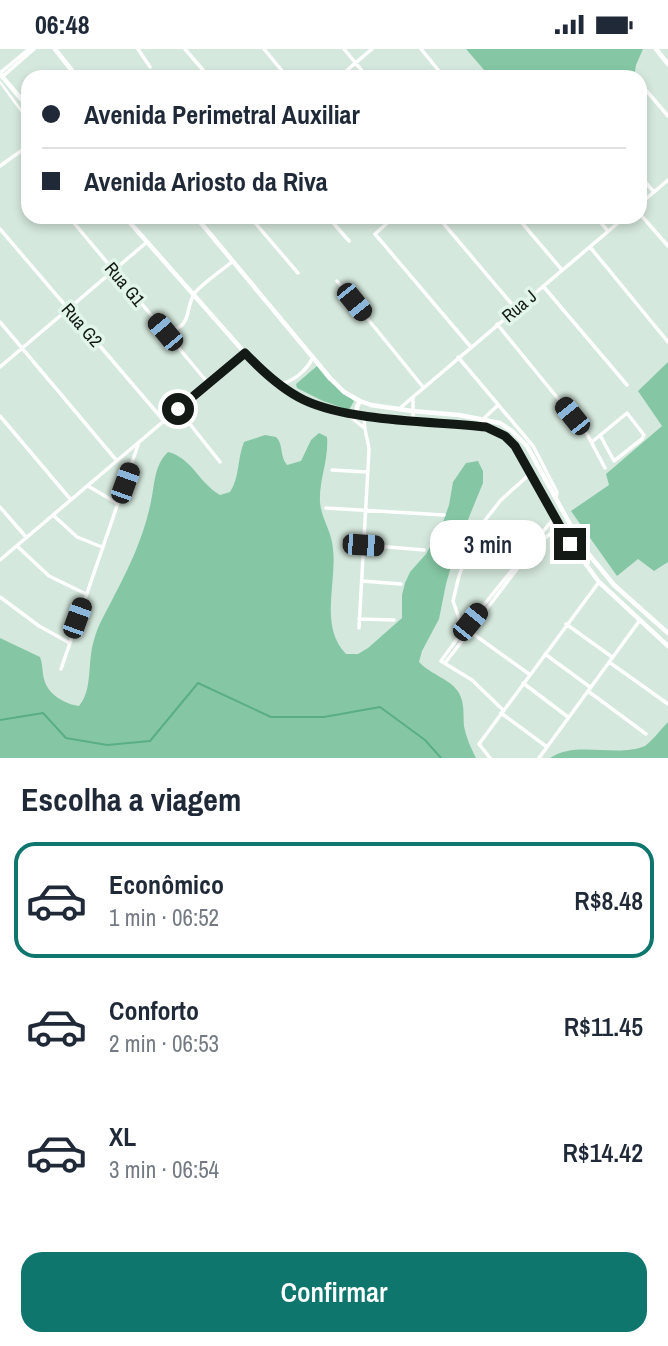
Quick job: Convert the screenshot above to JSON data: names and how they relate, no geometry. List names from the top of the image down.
{
  "streets": {
    "street": ["Rua G1", "Rua J", "Rua G2"]
  },
  "page": {
    "status": "06:48",
    "banner": ["Avenida Perimetral Auxiliar", "Avenida Ariosto da Riva"],
    "bubble": "3 min",
    "heading": "Escolha a viagem",
    "list": [
      {
        "name": "Econômico",
        "note": "1 min · 06:52",
        "value": "R$8.48"
      },
      {
        "name": "Conforto",
        "note": "2 min · 06:53",
        "value": "R$11.45"
      },
      {
        "name": "XL",
        "note": "3 min · 06:54",
        "value": "R$14.42"
      }
    ],
    "buttons": "Confirmar"
  }
}
